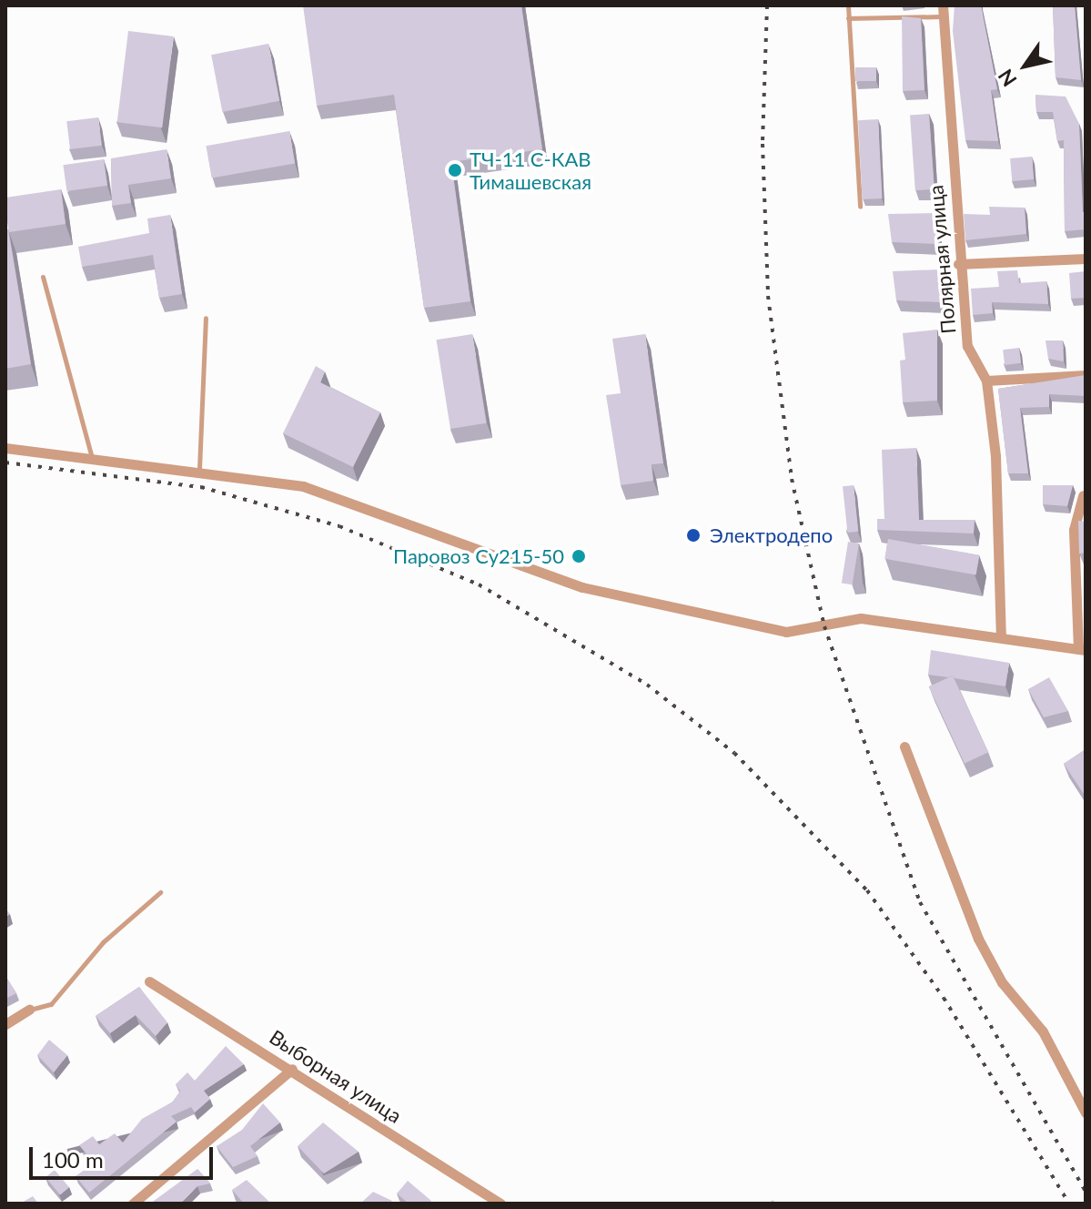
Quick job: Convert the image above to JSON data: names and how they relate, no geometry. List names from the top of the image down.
{
  "streets": {
    "street": ["Полярная улица", "Выборная улица"]
  },
  "places": ["ТЧ-11 С-КАВ Тимашевская", "Электродепо", "Паровоз Су215-50"],
  "scale_bar": "100 m",
  "north": "bottom left"
}
